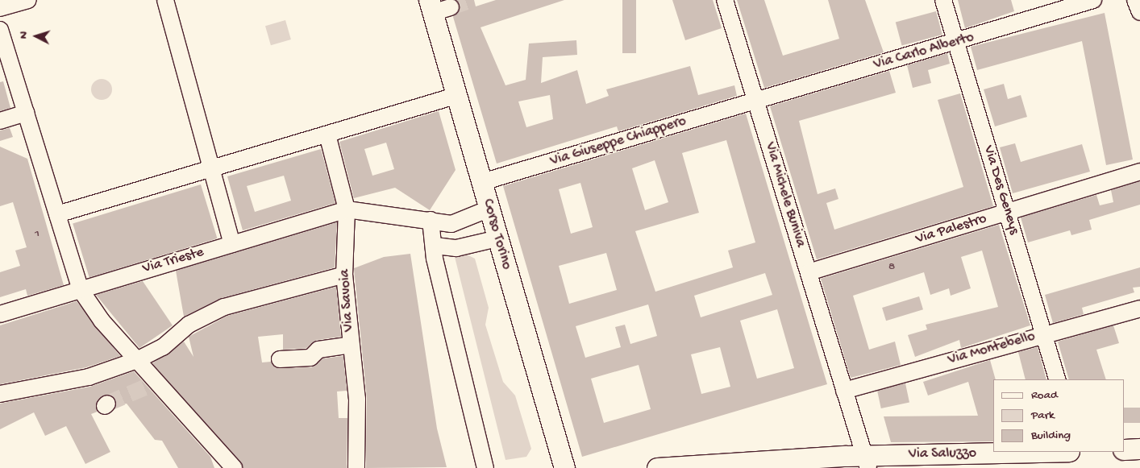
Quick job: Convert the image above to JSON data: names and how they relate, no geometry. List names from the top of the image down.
{
  "streets": {
    "main road": ["Corso Torino", "Via Saluzzo"],
    "street": [
      "Via Carlo Alberto",
      "Via Giuseppe Chiappero",
      "Via Des Geneys",
      "Via Michele Buniva",
      "Via Palestro",
      "Via Trieste",
      "Via Savoia",
      "Via Montebello"
    ]
  },
  "crossings": [
    ["Via Carlo Alberto", "Via Giuseppe Chiappero"],
    ["Via Carlo Alberto", "Via Des Geneys"],
    ["Via Carlo Alberto", "Via Michele Buniva"],
    ["Via Giuseppe Chiappero", "Via Michele Buniva"],
    ["Via Giuseppe Chiappero", "Corso Torino"],
    ["Via Des Geneys", "Via Palestro"],
    ["Via Des Geneys", "Via Montebello"],
    ["Via Michele Buniva", "Via Palestro"],
    ["Via Michele Buniva", "Via Montebello"],
    ["Via Michele Buniva", "Via Saluzzo"],
    ["Via Trieste", "Via Savoia"]
  ],
  "house_numbers": ["1", "8"],
  "legend": ["Road", "Park", "Building"],
  "north": "left"
}
